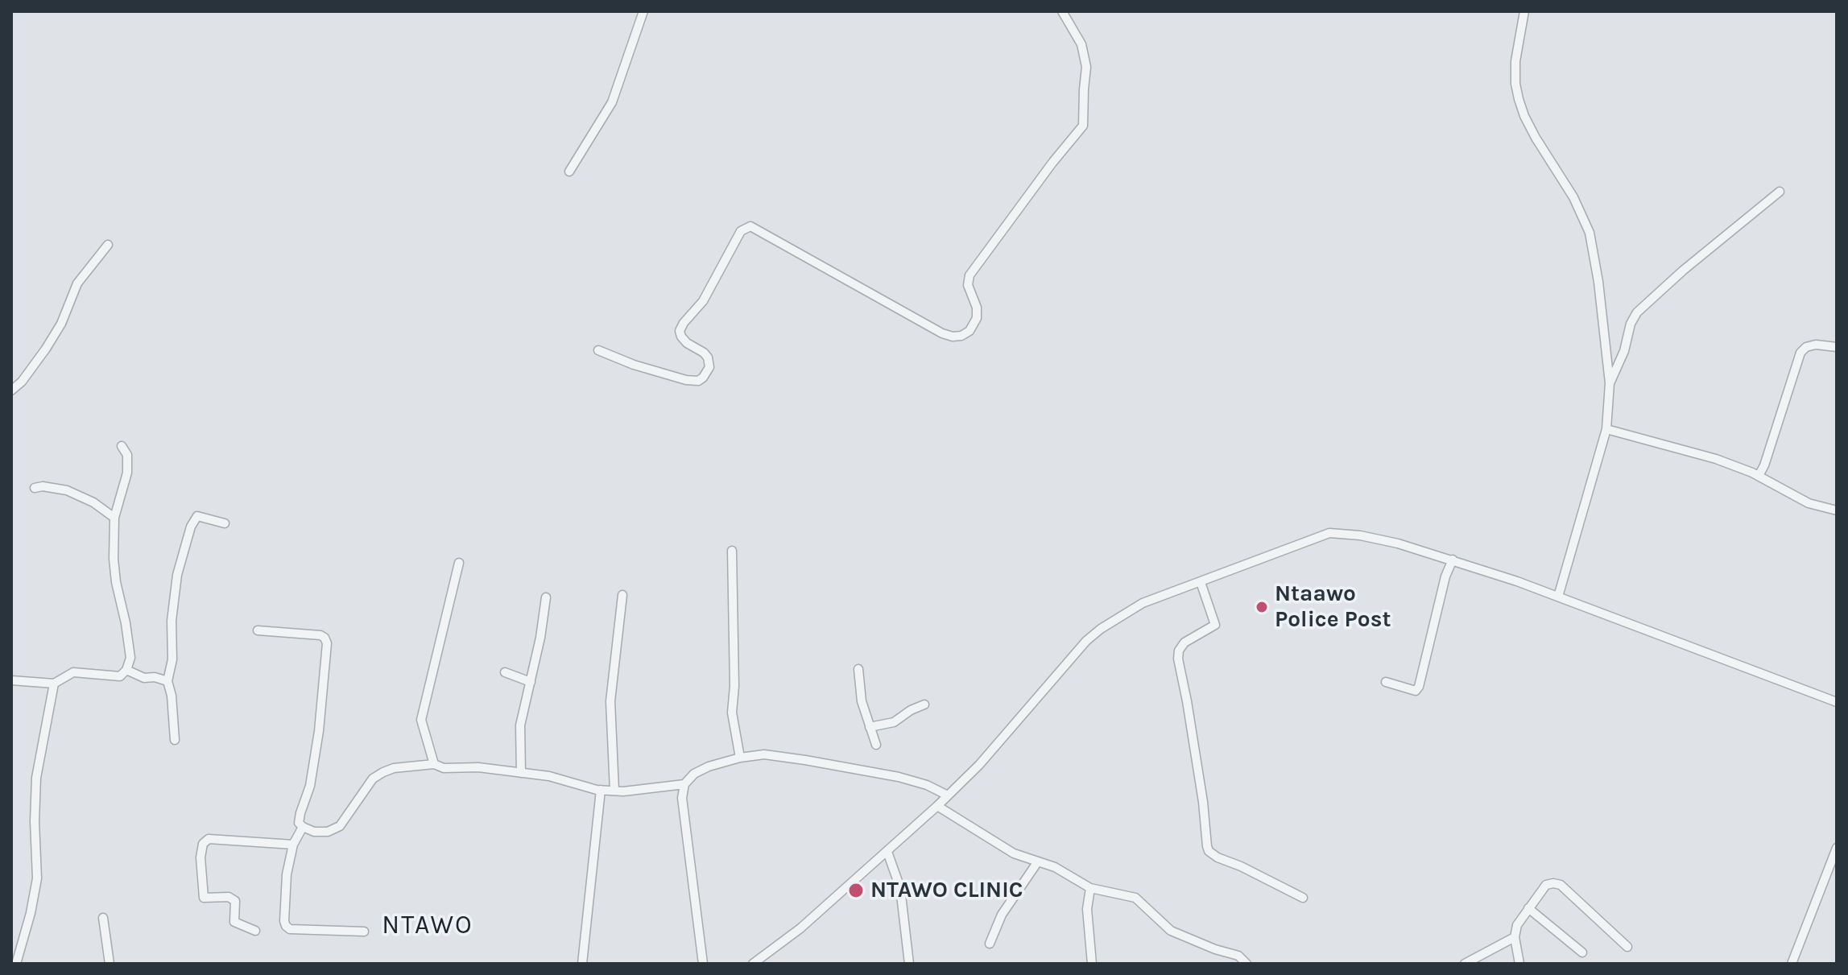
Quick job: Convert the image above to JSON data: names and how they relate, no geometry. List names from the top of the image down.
{
  "districts": ["NTAWO"],
  "places": ["Ntaawo Police Post", "NTAWO CLINIC"]
}
